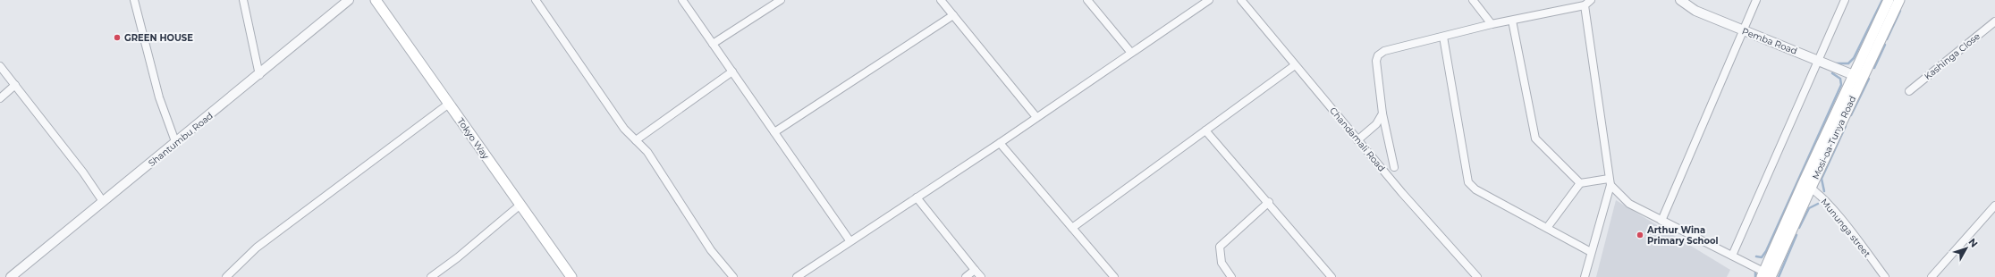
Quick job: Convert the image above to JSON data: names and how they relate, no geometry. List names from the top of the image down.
{
  "streets": {
    "main road": ["Mosi-oa-Tunya Road", "Tokyo Way"],
    "street": [
      "Pemba Road",
      "Kashinga Close",
      "Shantumbu Road",
      "Chandamali Road",
      "Mununga street"
    ]
  },
  "crossings": [
    ["Pemba Road", "Mosi-oa-Tunya Road"],
    ["Mosi-oa-Tunya Road", "Mununga street"]
  ],
  "places": ["GREEN HOUSE", "Arthur Wina Primary School"],
  "north": "top right"
}
